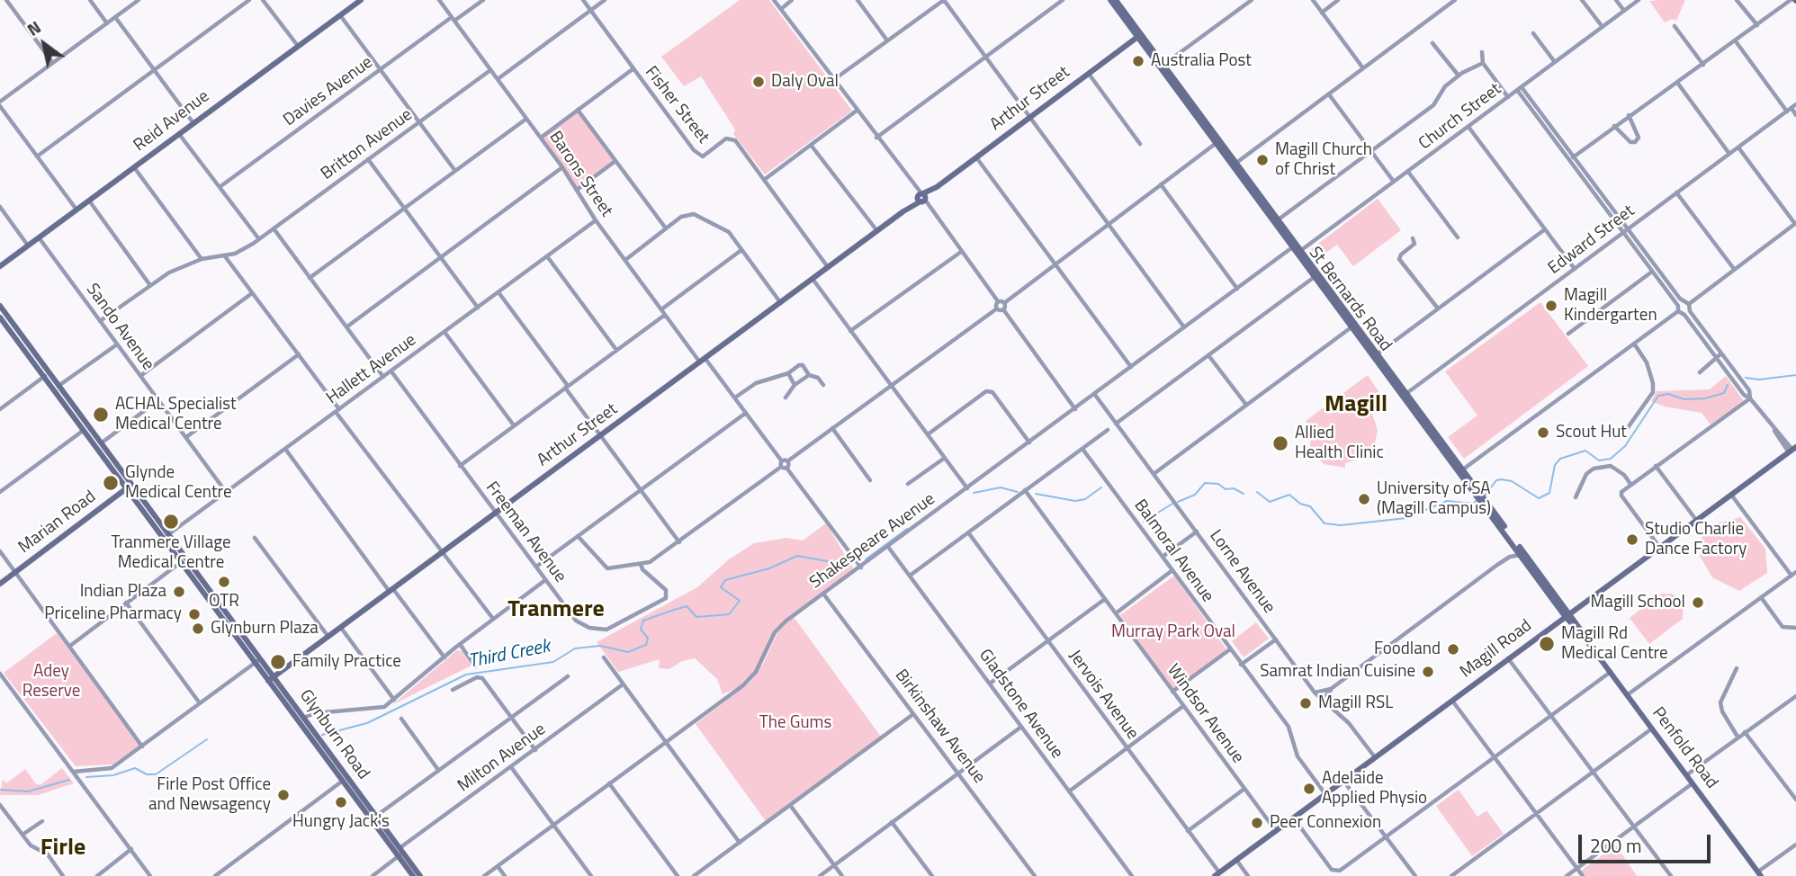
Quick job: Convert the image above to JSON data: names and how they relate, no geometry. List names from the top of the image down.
{
  "streets": {
    "main road": [
      "Arthur Street",
      "Reid Avenue",
      "St Bernards Road",
      "Marian Road",
      "Magill Road",
      "Glynburn Road",
      "Penfold Road"
    ],
    "street": [
      "Davies Avenue",
      "Fisher Street",
      "Church Street",
      "Britton Avenue",
      "Barons Street",
      "Edward Street",
      "Sando Avenue",
      "Hallett Avenue",
      "Freeman Avenue",
      "Shakespeare Avenue",
      "Balmoral Avenue",
      "Lorne Avenue",
      "Jervois Avenue",
      "Gladstone Avenue",
      "Windsor Avenue",
      "Birkinshaw Avenue",
      "Milton Avenue"
    ]
  },
  "crossings": [
    ["Davies Avenue", "Barons Street"],
    ["Arthur Street", "Fisher Street"],
    ["Arthur Street", "Barons Street"],
    ["Arthur Street", "St Bernards Road"],
    ["Arthur Street", "Freeman Avenue"],
    ["Arthur Street", "Glynburn Road"],
    ["Church Street", "St Bernards Road"],
    ["Reid Avenue", "Sando Avenue"],
    ["Britton Avenue", "Barons Street"],
    ["Britton Avenue", "Sando Avenue"],
    ["Barons Street", "Hallett Avenue"],
    ["Edward Street", "St Bernards Road"],
    ["St Bernards Road", "Shakespeare Avenue"],
    ["St Bernards Road", "Magill Road"],
    ["St Bernards Road", "Penfold Road"],
    ["Sando Avenue", "Hallett Avenue"],
    ["Hallett Avenue", "Freeman Avenue"],
    ["Hallett Avenue", "Glynburn Road"],
    ["Marian Road", "Glynburn Road"],
    ["Shakespeare Avenue", "Lorne Avenue"],
    ["Shakespeare Avenue", "Gladstone Avenue"],
    ["Shakespeare Avenue", "Birkinshaw Avenue"],
    ["Balmoral Avenue", "Magill Road"],
    ["Lorne Avenue", "Magill Road"],
    ["Magill Road", "Jervois Avenue"],
    ["Magill Road", "Windsor Avenue"],
    ["Magill Road", "Penfold Road"],
    ["Glynburn Road", "Milton Avenue"]
  ],
  "districts": ["Magill", "Tranmere", "Firle"],
  "water": ["Third Creek"],
  "parks": ["Murray Park Oval", "Adey Reserve", "The Gums"],
  "places": [
    "Australia Post",
    "Daly Oval",
    "Magill Church of Christ",
    "Magill Kindergarten",
    "ACHAL Specialist Medical Centre",
    "Scout Hut",
    "Allied Health Clinic",
    "Glynde Medical Centre",
    "University of SA (Magill Campus)",
    "Tranmere Village Medical Centre",
    "Studio Charlie Dance Factory",
    "OTR",
    "Indian Plaza",
    "Magill School",
    "Priceline Pharmacy",
    "Glynburn Plaza",
    "Magill Rd Medical Centre",
    "Foodland",
    "Family Practice",
    "Samrat Indian Cuisine",
    "Magill RSL",
    "Adelaide Applied Physio",
    "Firle Post Office and Newsagency",
    "Hungry Jack's",
    "Peer Connexion"
  ],
  "scale_bar": "200 m",
  "north": "top left"
}
